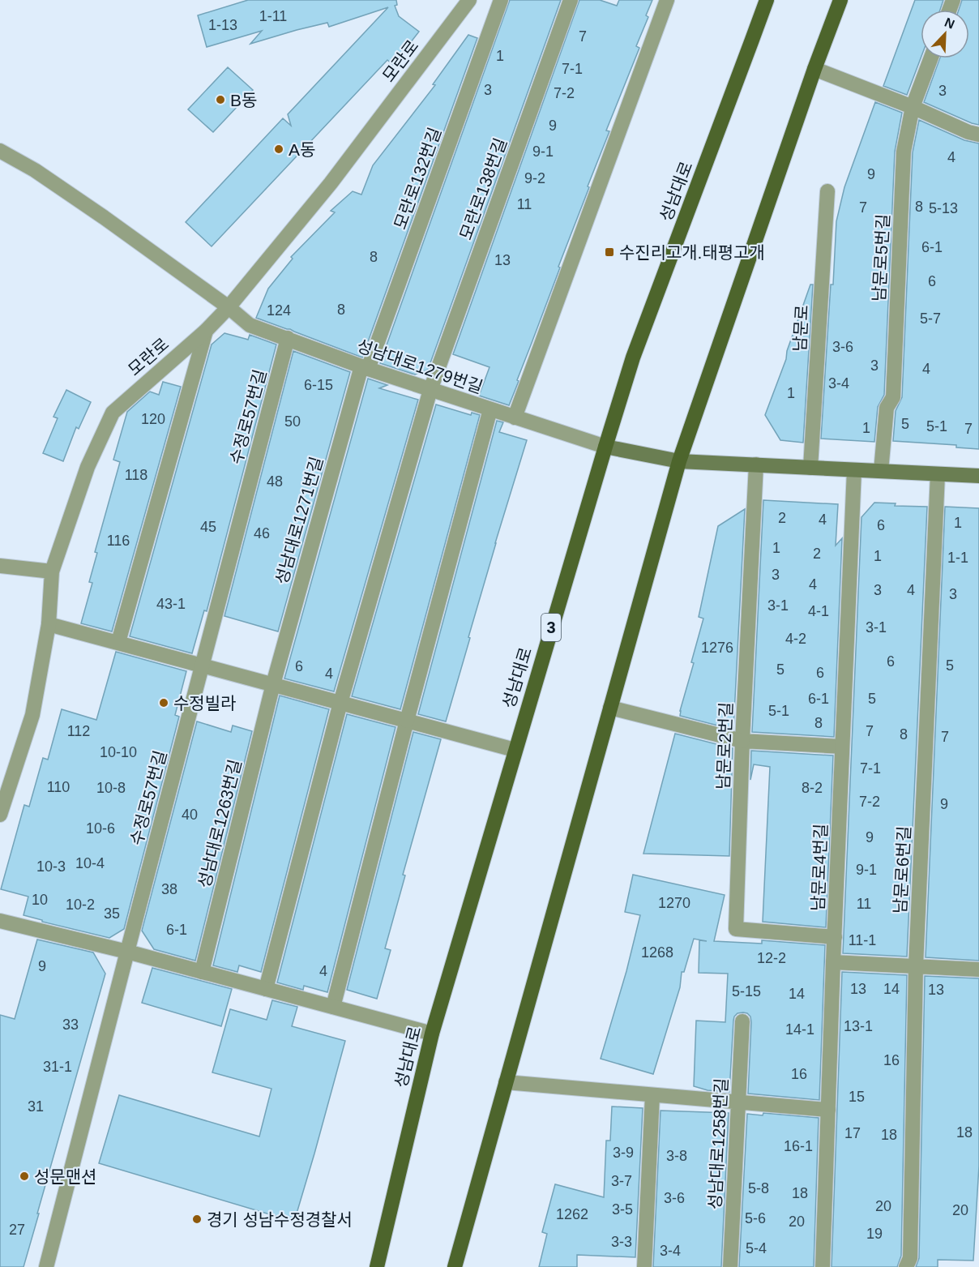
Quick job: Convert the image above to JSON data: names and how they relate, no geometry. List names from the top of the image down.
{
  "streets": {
    "main road": ["성남대로", "3"],
    "street": [
      "모란로",
      "모란로132번길",
      "모란로138번길",
      "남문로5번길",
      "남문로",
      "성남대로1279번길",
      "수정로57번길",
      "성남대로1271번길",
      "남문로2번길",
      "성남대로1263번길",
      "남문로4번길",
      "남문로6번길",
      "성남대로1258번길"
    ]
  },
  "crossings": [
    ["모란로", "성남대로1279번길"],
    ["모란로132번길", "성남대로1279번길"],
    ["모란로132번길", "성남대로1271번길"],
    ["모란로138번길", "성남대로1279번길"],
    ["성남대로", "성남대로1279번길"],
    ["성남대로1279번길", "수정로57번길"],
    ["성남대로1279번길", "성남대로1271번길"],
    ["성남대로1271번길", "성남대로1263번길"],
    ["남문로2번길", "남문로4번길"]
  ],
  "places": {
    "other": [
      "B동",
      "A동",
      "수정빌라",
      "성문맨션",
      "경기 성남수정경찰서"
    ],
    "transit": ["수진리고개.태평고개"]
  },
  "house_numbers": [
    "1-11",
    "1-13",
    "7",
    "1",
    "7-1",
    "3",
    "3",
    "7-2",
    "9",
    "9-1",
    "4",
    "9",
    "9-2",
    "11",
    "8",
    "7",
    "5-13",
    "6-1",
    "8",
    "13",
    "6",
    "8",
    "124",
    "5-7",
    "3-6",
    "3",
    "4",
    "3-4",
    "6-15",
    "1",
    "120",
    "50",
    "5",
    "5-1",
    "1",
    "7",
    "118",
    "48",
    "2",
    "4",
    "1",
    "6",
    "45",
    "46",
    "116",
    "1",
    "2",
    "1",
    "1-1",
    "3",
    "4",
    "3",
    "4",
    "3",
    "43-1",
    "3-1",
    "4-1",
    "3-1",
    "4-2",
    "1276",
    "6",
    "5",
    "6",
    "5",
    "6",
    "4",
    "6-1",
    "5",
    "5-1",
    "8",
    "112",
    "7",
    "8",
    "7",
    "10-10",
    "7-1",
    "110",
    "10-8",
    "8-2",
    "7-2",
    "9",
    "40",
    "10-6",
    "9",
    "10-4",
    "10-3",
    "9-1",
    "38",
    "10",
    "1270",
    "11",
    "10-2",
    "35",
    "6-1",
    "11-1",
    "1268",
    "12-2",
    "9",
    "4",
    "13",
    "14",
    "13",
    "5-15",
    "14",
    "33",
    "13-1",
    "14-1",
    "16",
    "31-1",
    "16",
    "15",
    "31",
    "18",
    "17",
    "18",
    "16-1",
    "3-9",
    "3-8",
    "3-7",
    "5-8",
    "18",
    "3-6",
    "20",
    "3-5",
    "20",
    "1262",
    "5-6",
    "20",
    "27",
    "19",
    "3-3",
    "5-4",
    "3-4"
  ],
  "north": "top right"
}
